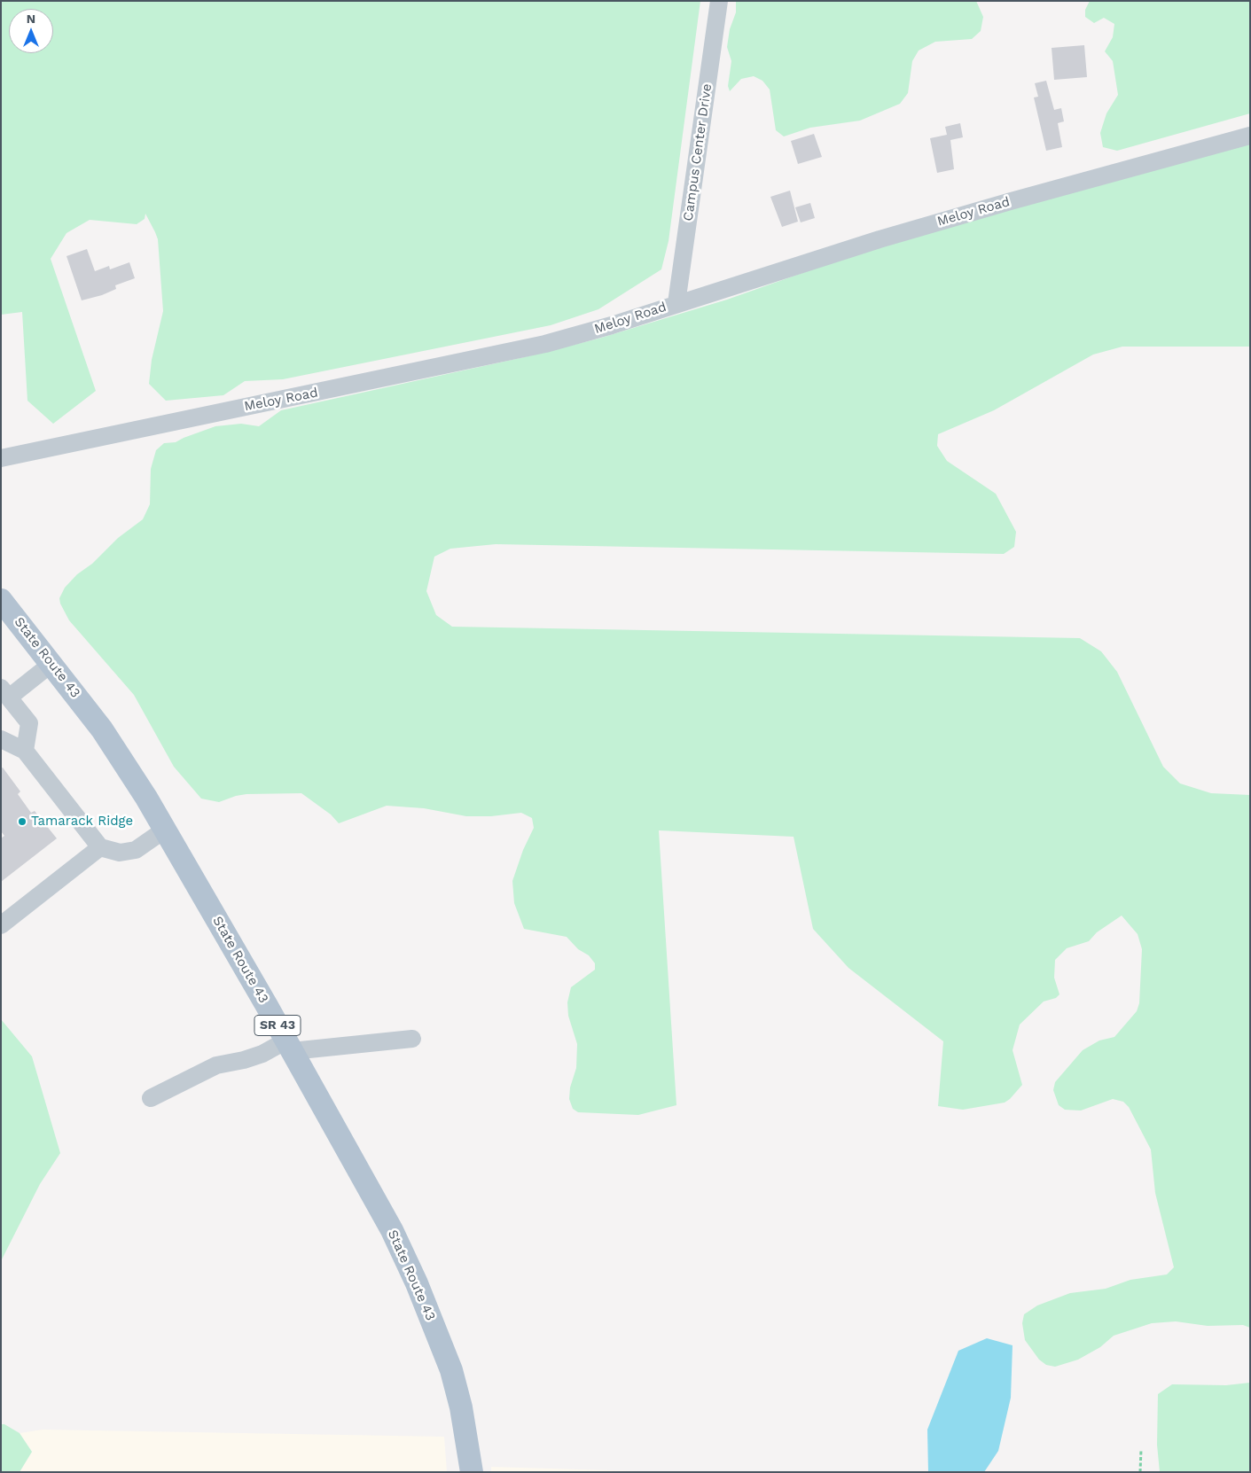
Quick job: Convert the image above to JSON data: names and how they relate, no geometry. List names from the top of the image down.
{
  "streets": {
    "main road": ["State Route 43", "SR 43"],
    "street": ["Campus Center Drive", "Meloy Road"]
  },
  "crossings": [
    ["Campus Center Drive", "Meloy Road"]
  ],
  "places": ["Tamarack Ridge"],
  "north": "top"
}
